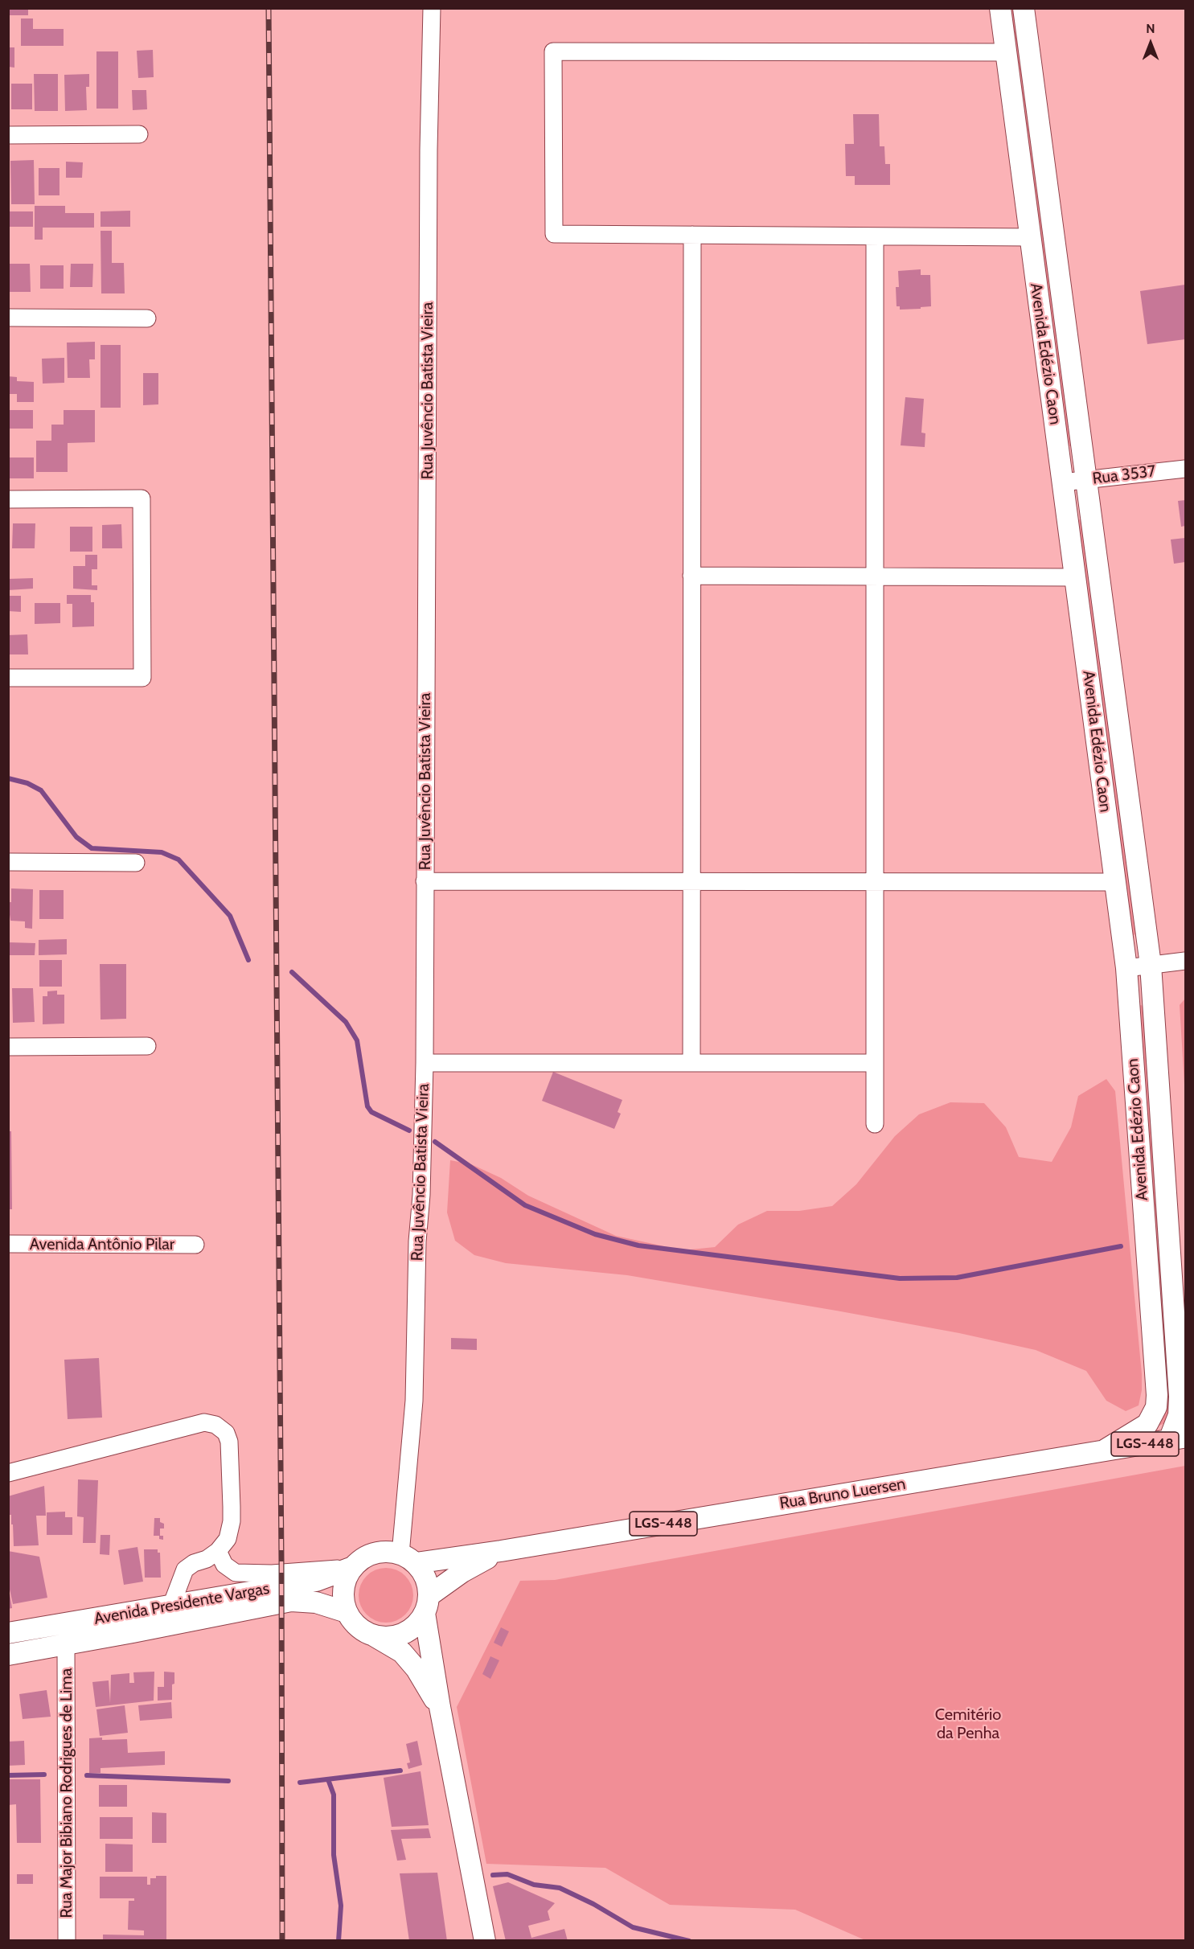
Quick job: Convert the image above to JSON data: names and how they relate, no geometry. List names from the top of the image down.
{
  "streets": {
    "main road": [
      "Avenida Edézio Caon",
      "LGS-448",
      "Rua Bruno Luersen",
      "Avenida Presidente Vargas"
    ],
    "street": [
      "Rua Juvêncio Batista Vieira",
      "Rua 3537",
      "Avenida Antônio Pilar",
      "Rua Major Bibiano Rodrigues de Lima"
    ]
  },
  "crossings": [
    ["Avenida Edézio Caon", "Rua 3537"],
    ["Avenida Edézio Caon", "Rua Bruno Luersen"],
    ["Rua Juvêncio Batista Vieira", "Rua Bruno Luersen"],
    ["Rua Juvêncio Batista Vieira", "Avenida Presidente Vargas"],
    ["Rua Bruno Luersen", "Avenida Presidente Vargas"],
    ["Avenida Presidente Vargas", "Rua Major Bibiano Rodrigues de Lima"]
  ],
  "parks": ["Cemitério da Penha"],
  "north": "top"
}
